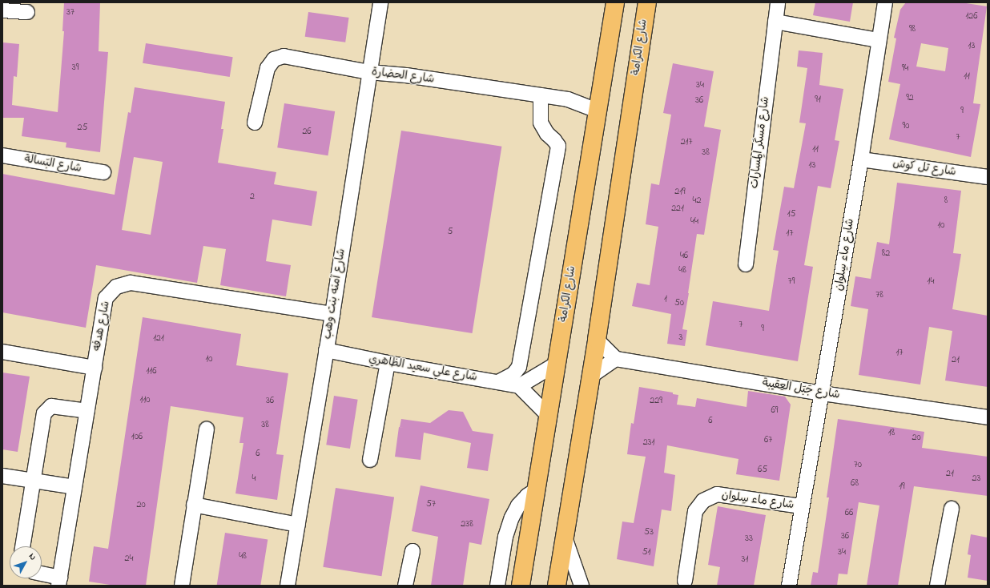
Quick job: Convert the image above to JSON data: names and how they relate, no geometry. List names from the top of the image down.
{
  "streets": {
    "main road": ["شارع الكرامة"],
    "street": [
      "شارع الحضارة",
      "شارع مَسكَر المِسارات",
      "شارع البَسالة",
      "شارع تل كوش",
      "شارع ماء سِلوان",
      "شارع آمنه بنت وهب",
      "شارع هدفه",
      "شارع علي سعيد الظاهري",
      "شارع جَبَل العِقيبة"
    ]
  },
  "crossings": [
    ["شارع الكرامة", "شارع الحضارة"],
    ["شارع الحضارة", "شارع آمنه بنت وهب"],
    ["شارع تل كوش", "شارع ماء سِلوان"],
    ["شارع ماء سِلوان", "شارع جَبَل العِقيبة"],
    ["شارع آمنه بنت وهب", "شارع هدفه"],
    ["شارع آمنه بنت وهب", "شارع علي سعيد الظاهري"]
  ],
  "house_numbers": [
    "37",
    "126",
    "98",
    "13",
    "39",
    "94",
    "11",
    "34",
    "92",
    "91",
    "36",
    "9",
    "90",
    "25",
    "26",
    "7",
    "217",
    "11",
    "38",
    "13",
    "219",
    "2",
    "42",
    "8",
    "221",
    "15",
    "44",
    "10",
    "5",
    "17",
    "82",
    "46",
    "48",
    "79",
    "14",
    "78",
    "1",
    "50",
    "7",
    "9",
    "3",
    "121",
    "17",
    "10",
    "21",
    "116",
    "110",
    "36",
    "229",
    "69",
    "6",
    "38",
    "18",
    "106",
    "20",
    "67",
    "231",
    "6",
    "70",
    "65",
    "21",
    "4",
    "23",
    "68",
    "19",
    "57",
    "20",
    "66",
    "238",
    "53",
    "36",
    "33",
    "51",
    "34",
    "48",
    "24",
    "31"
  ],
  "north": "top right"
}
